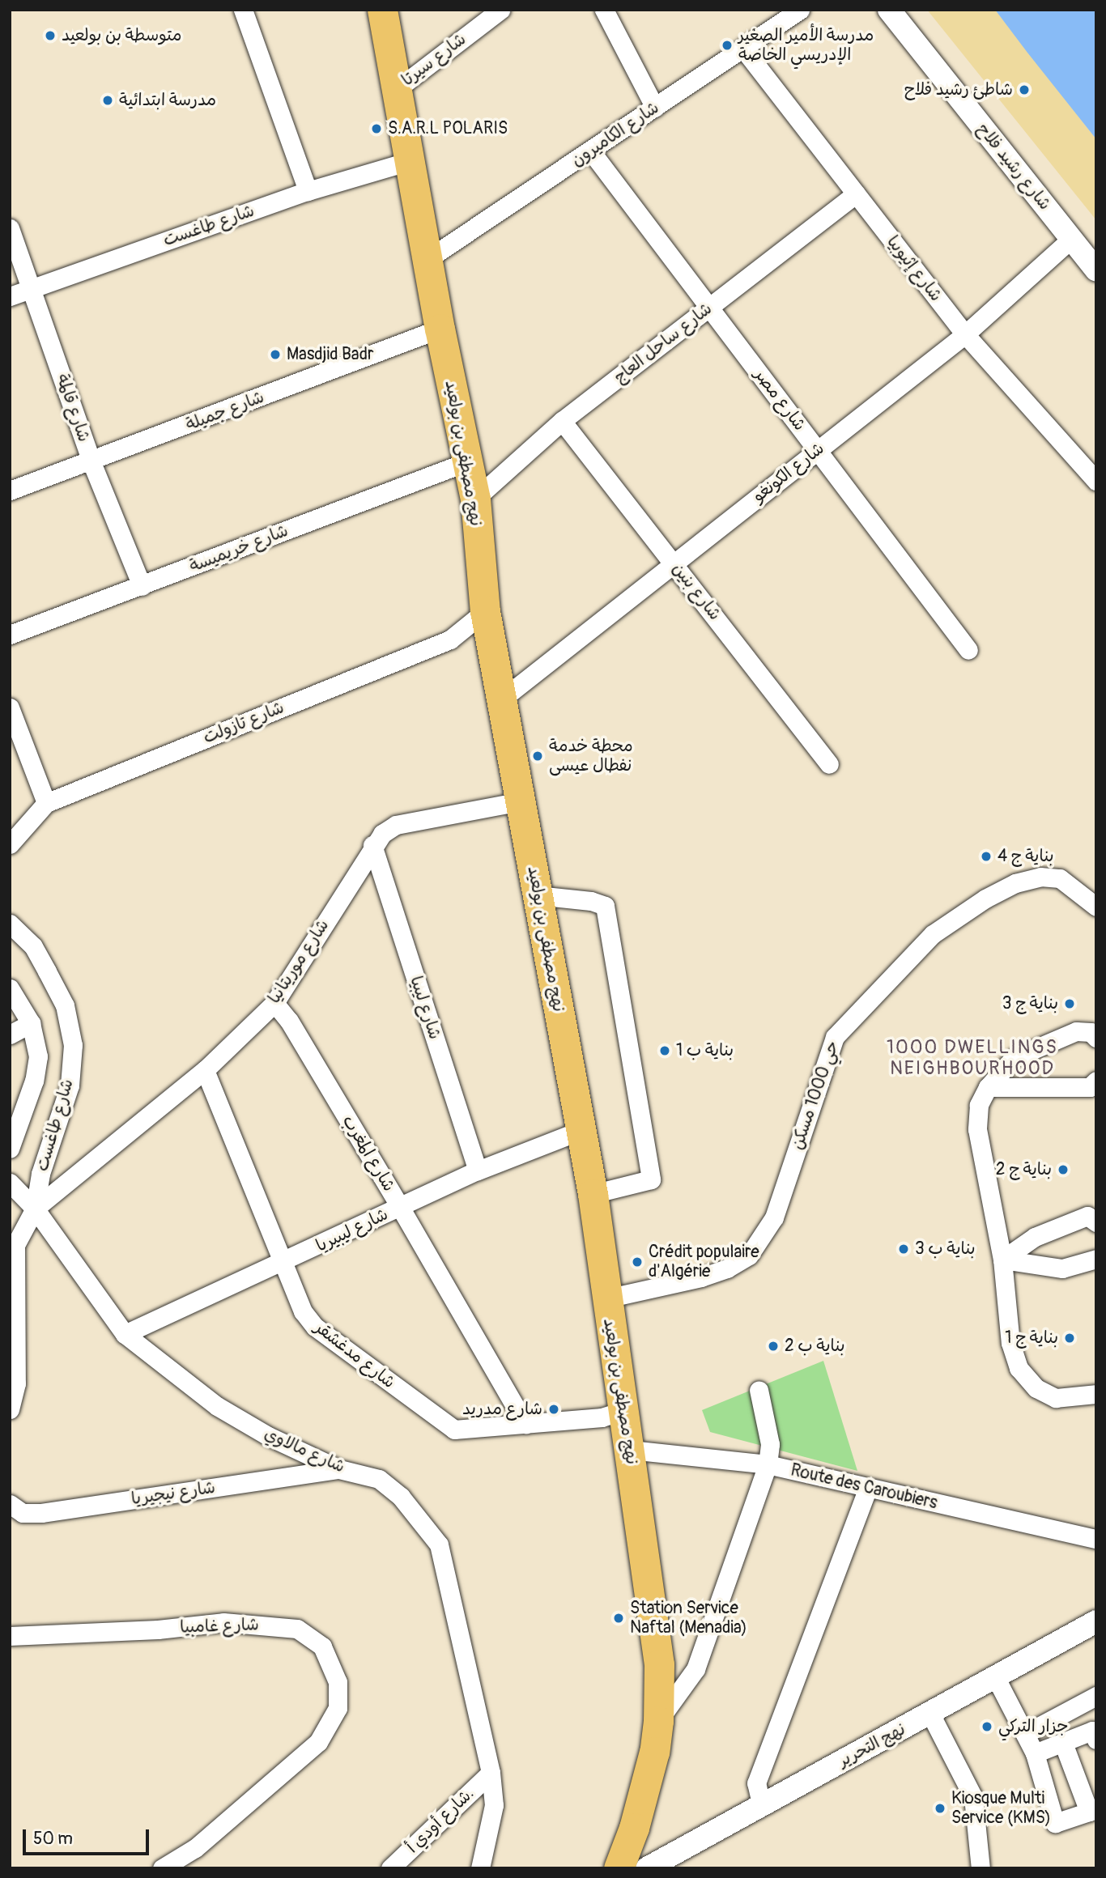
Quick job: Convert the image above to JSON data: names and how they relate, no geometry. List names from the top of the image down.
{
  "streets": {
    "main road": ["نهج مصطفى بن بولعيد"],
    "street": [
      "شارع سيرتا",
      "شارع الكاميرون",
      "شارع رشيد فلاح",
      "شارع طاغست",
      "شارع إثيوبيا",
      "شارع ساحل العاج",
      "شارع مصر",
      "شارع قالمة",
      "شارع جميلة",
      "شارع الكونغو",
      "شارع خريميسة",
      "شارع بنين",
      "شارع تازولت",
      "شارع موريتانيا",
      "شارع ليبيا",
      "حي 1000 مسكن",
      "شارع المغرب",
      "شارع ليبيريا",
      "شارع مدغشقر",
      "شارع مالاوي",
      "Route des Caroubiers",
      "شارع نيجيريا",
      "شارع غامبيا",
      "نهج التحرير",
      "شارع أودي أ."
    ]
  },
  "crossings": [
    ["شارع سيرتا", "نهج مصطفى بن بولعيد"],
    ["شارع الكاميرون", "شارع إثيوبيا"],
    ["شارع الكاميرون", "شارع مصر"],
    ["شارع الكاميرون", "نهج مصطفى بن بولعيد"],
    ["شارع رشيد فلاح", "شارع الكونغو"],
    ["شارع طاغست", "شارع قالمة"],
    ["شارع طاغست", "نهج مصطفى بن بولعيد"],
    ["شارع طاغست", "شارع موريتانيا"],
    ["شارع طاغست", "شارع مالاوي"],
    ["شارع إثيوبيا", "شارع ساحل العاج"],
    ["شارع إثيوبيا", "شارع الكونغو"],
    ["شارع ساحل العاج", "شارع مصر"],
    ["شارع ساحل العاج", "نهج مصطفى بن بولعيد"],
    ["شارع ساحل العاج", "شارع بنين"],
    ["شارع مصر", "شارع الكونغو"],
    ["شارع قالمة", "شارع جميلة"],
    ["شارع قالمة", "شارع خريميسة"],
    ["شارع جميلة", "نهج مصطفى بن بولعيد"],
    ["نهج مصطفى بن بولعيد", "شارع الكونغو"],
    ["نهج مصطفى بن بولعيد", "شارع خريميسة"],
    ["نهج مصطفى بن بولعيد", "شارع تازولت"],
    ["نهج مصطفى بن بولعيد", "شارع موريتانيا"],
    ["نهج مصطفى بن بولعيد", "حي 1000 مسكن"],
    ["نهج مصطفى بن بولعيد", "شارع ليبيريا"],
    ["نهج مصطفى بن بولعيد", "شارع مدغشقر"],
    ["نهج مصطفى بن بولعيد", "Route des Caroubiers"],
    ["شارع الكونغو", "شارع بنين"],
    ["شارع موريتانيا", "شارع ليبيا"],
    ["شارع موريتانيا", "شارع المغرب"],
    ["شارع موريتانيا", "شارع مدغشقر"],
    ["شارع موريتانيا", "شارع مالاوي"],
    ["شارع ليبيا", "شارع ليبيريا"],
    ["شارع المغرب", "شارع ليبيريا"],
    ["شارع المغرب", "شارع مدغشقر"],
    ["شارع ليبيريا", "شارع مدغشقر"],
    ["شارع ليبيريا", "شارع مالاوي"],
    ["شارع مالاوي", "شارع نيجيريا"],
    ["شارع مالاوي", "شارع أودي أ."]
  ],
  "districts": ["1000 DWELLINGS NEIGHBOURHOOD"],
  "places": [
    "متوسطة بن بولعيد",
    "مدرسة الأمير الصغير الإدريسي الخاصة",
    "شاطئ رشيد فلاح",
    "مدرسة ابتدائية",
    "S.A.R.L POLARIS",
    "Masdjid Badr",
    "محطة خدمة نفطال عيسى",
    "بناية ج 4",
    "بناية ج 3",
    "بناية ب 1",
    "بناية ج 2",
    "بناية ب 3",
    "Crédit populaire d'Algérie",
    "بناية ج 1",
    "بناية ب 2",
    "شارع مدريد",
    "Station Service Naftal (Menadia)",
    "جزار التركي",
    "Kiosque Multi Service (KMS)"
  ],
  "scale_bar": "50 m"
}
